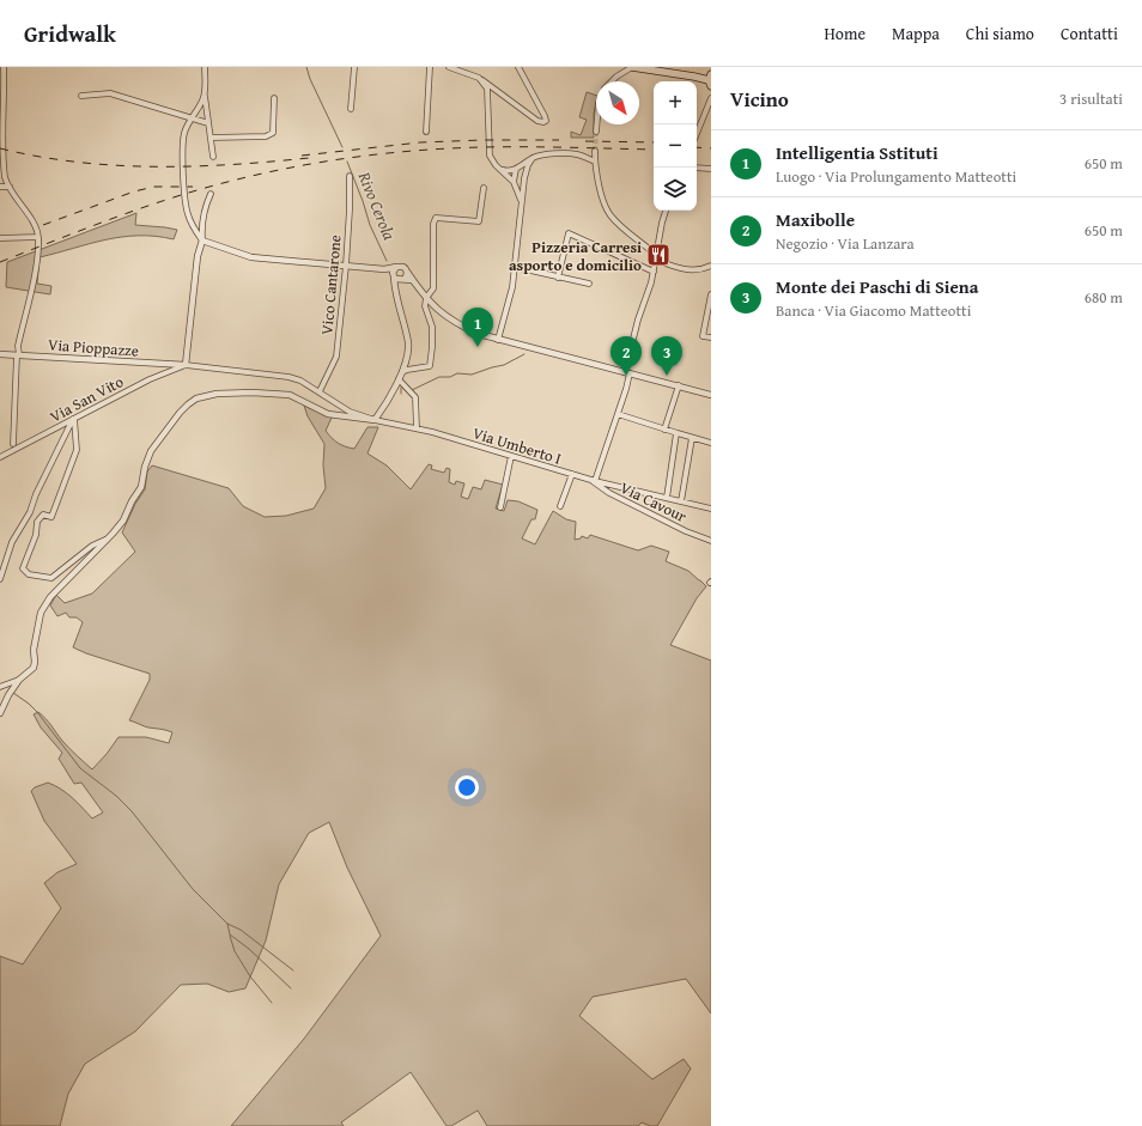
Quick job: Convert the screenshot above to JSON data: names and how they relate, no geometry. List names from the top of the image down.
{
  "streets": {
    "street": [
      "Vico Cantarone",
      "Via Pioppazze",
      "Via San Vito",
      "Via Umberto I",
      "Via Cavour"
    ]
  },
  "crossings": [
    ["Vico Cantarone", "Via Umberto I"],
    ["Via Pioppazze", "Via San Vito"],
    ["Via Pioppazze", "Via Umberto I"],
    ["Via San Vito", "Via Umberto I"],
    ["Via Umberto I", "Via Cavour"]
  ],
  "water": ["Rivo Cerola"],
  "places": {
    "restaurant": ["Pizzeria Carresi asporto e domicilio"]
  },
  "north": "bottom right",
  "page": {
    "header": "Gridwalk",
    "nav": [
      "Home",
      "Mappa",
      "Chi siamo",
      "Contatti"
    ],
    "heading": ["Vicino", "3 risultati"],
    "map_buttons": ["+", "−"],
    "list": [
      {
        "mark": "1",
        "name": "Intelligentia Sstituti",
        "note": "Luogo · Via Prolungamento Matteotti",
        "value": "650 m"
      },
      {
        "mark": "2",
        "name": "Maxibolle",
        "note": "Negozio · Via Lanzara",
        "value": "650 m"
      },
      {
        "mark": "3",
        "name": "Monte dei Paschi di Siena",
        "note": "Banca · Via Giacomo Matteotti",
        "value": "680 m"
      }
    ],
    "pins": ["1", "2", "3"]
  }
}
